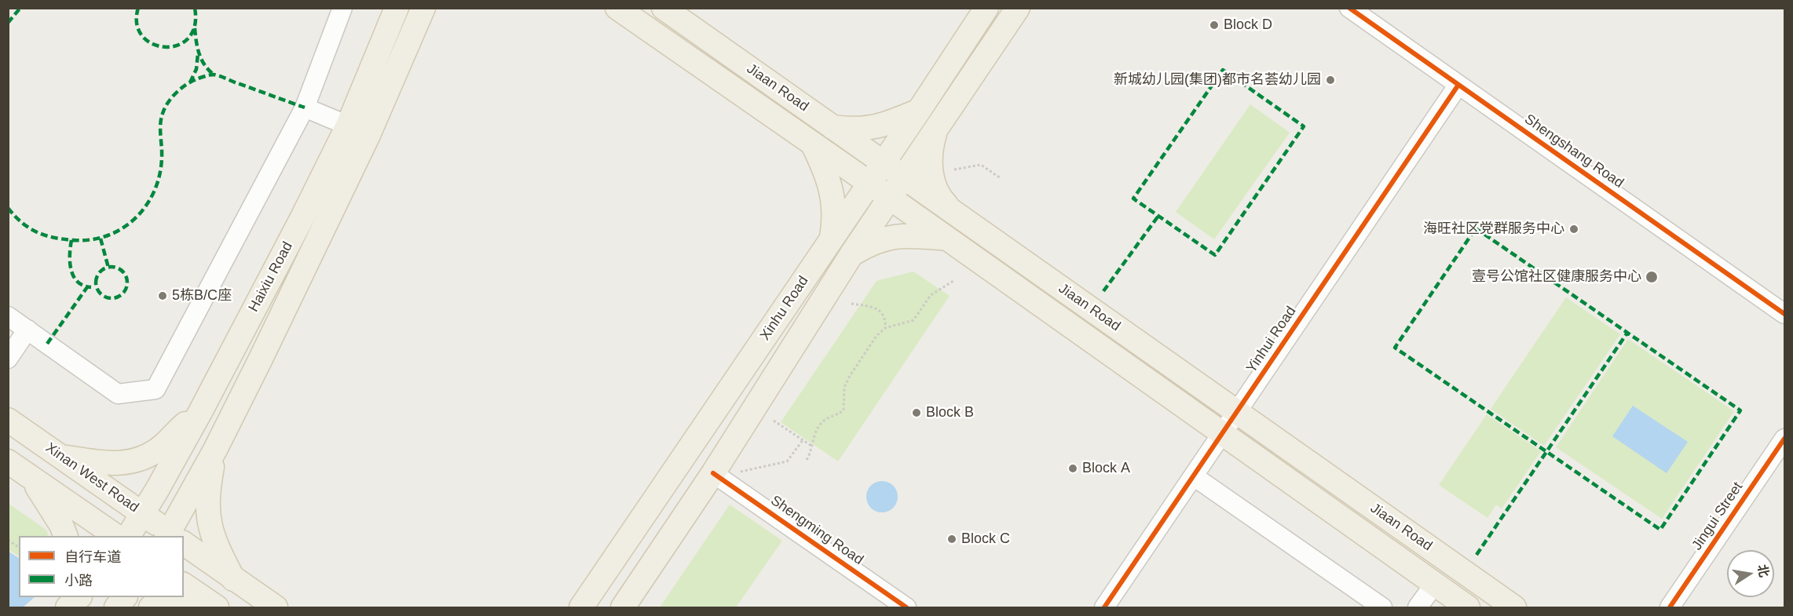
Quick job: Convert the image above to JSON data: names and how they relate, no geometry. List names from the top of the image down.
{
  "streets": {
    "main road": [
      "Jiaan Road",
      "Haixiu Road",
      "Xinhu Road",
      "Xinan West Road"
    ],
    "street": [
      "Shengshang Road",
      "Yinhui Road",
      "Jingui Street",
      "Shengming Road"
    ]
  },
  "crossings": [
    ["Jiaan Road", "Xinhu Road"],
    ["Jiaan Road", "Yinhui Road"],
    ["Shengshang Road", "Yinhui Road"],
    ["Haixiu Road", "Xinan West Road"],
    ["Xinhu Road", "Shengming Road"]
  ],
  "places": [
    "Block D",
    "新城幼儿园(集团)都市名荟幼儿园",
    "海旺社区党群服务中心",
    "壹号公馆社区健康服务中心",
    "5栋B/C座",
    "Block B",
    "Block A",
    "Block C"
  ],
  "legend": ["自行车道", "小路"],
  "north": "right"
}
